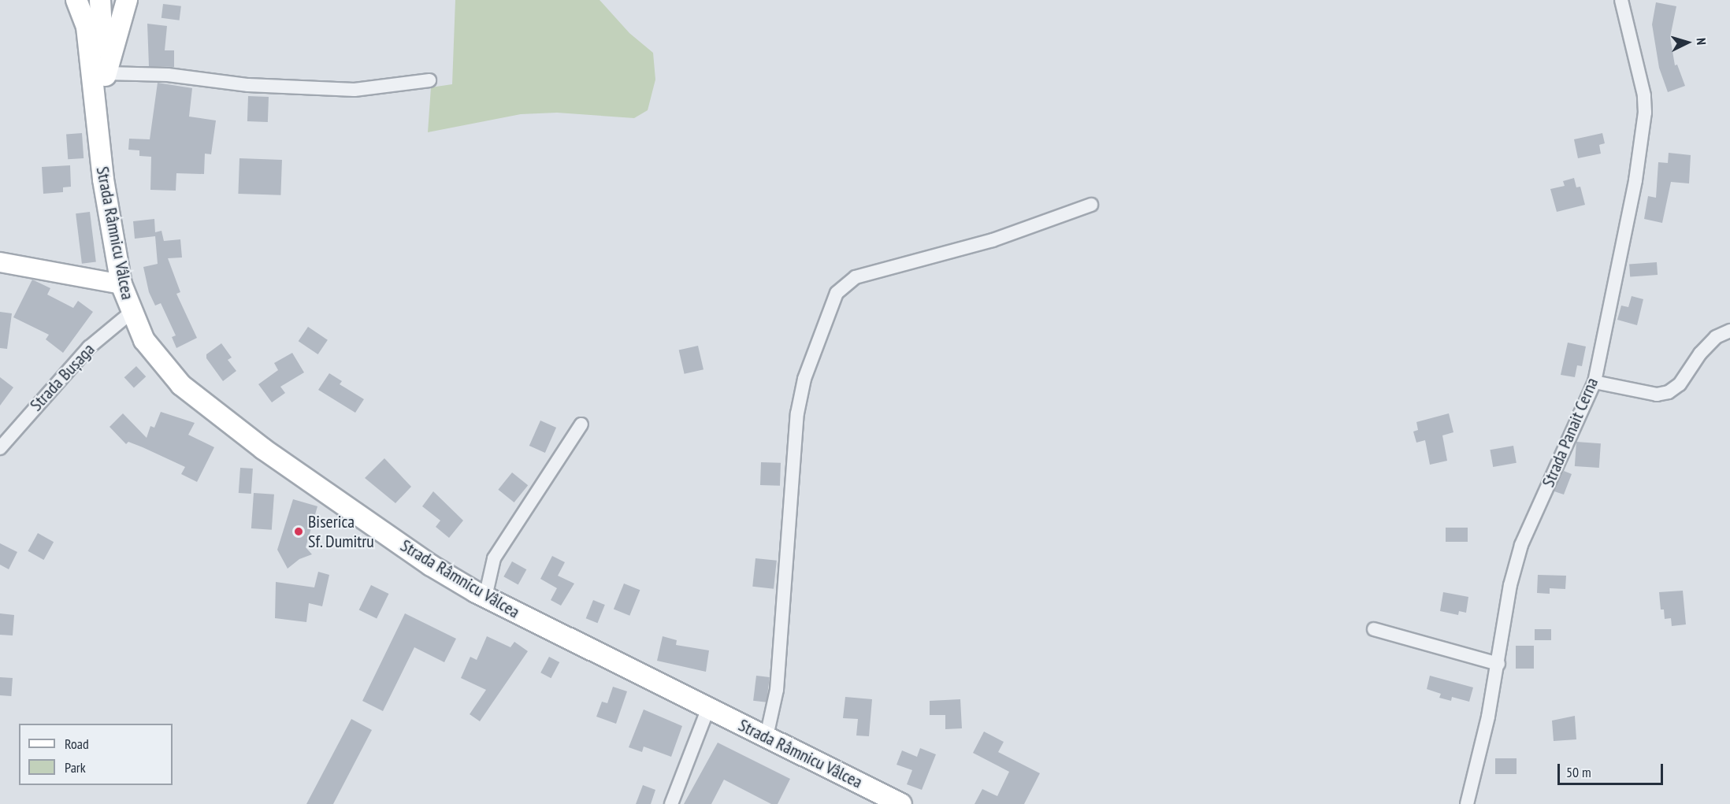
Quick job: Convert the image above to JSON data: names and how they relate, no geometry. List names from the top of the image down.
{
  "streets": {
    "main road": ["Strada Râmnicu Vâlcea"],
    "street": ["Strada Bușaga", "Strada Panait Cerna"]
  },
  "crossings": [
    ["Strada Râmnicu Vâlcea", "Strada Bușaga"]
  ],
  "places": ["Biserica Sf. Dumitru"],
  "legend": ["Road", "Park"],
  "scale_bar": "50 m",
  "north": "right"
}
